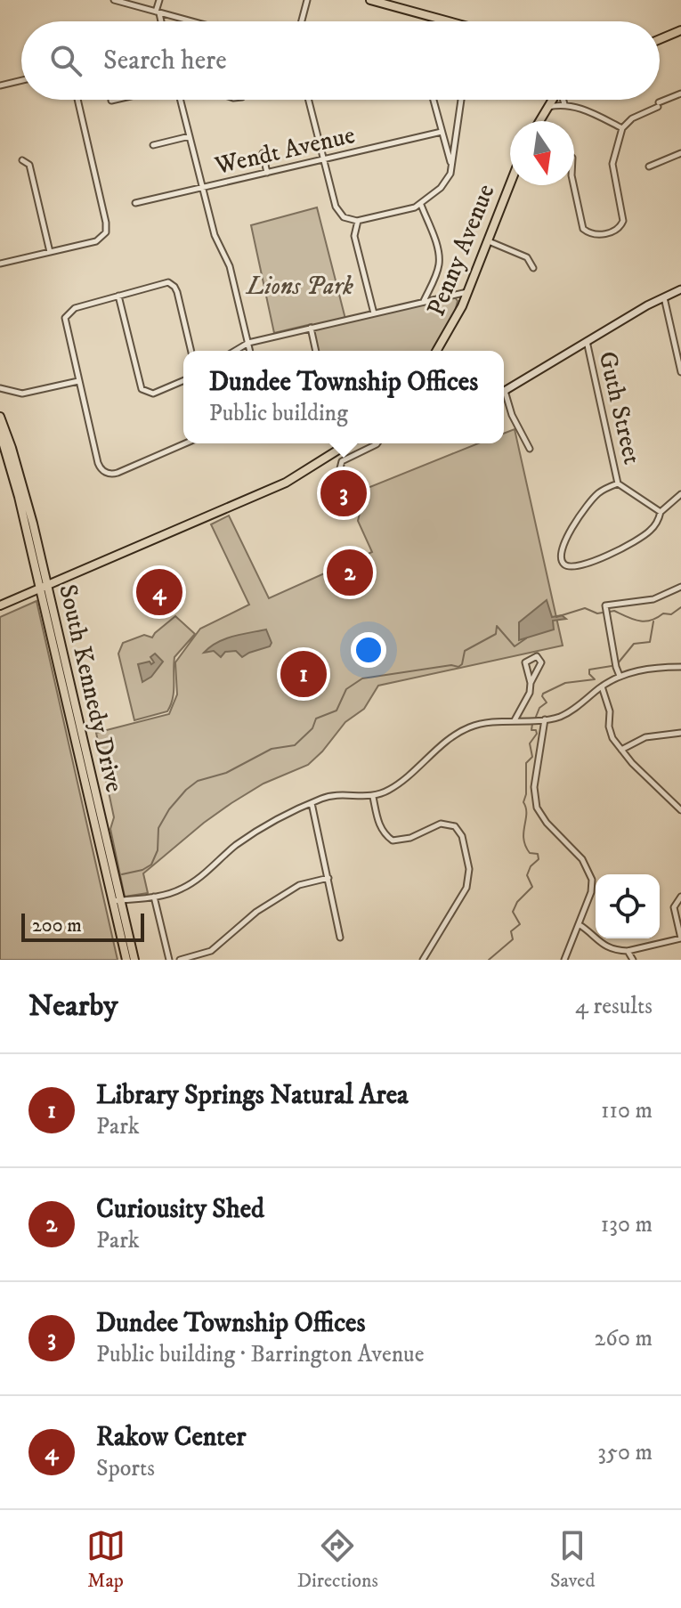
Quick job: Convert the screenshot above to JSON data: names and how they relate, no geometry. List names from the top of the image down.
{
  "streets": {
    "main road": ["Penny Avenue", "South Kennedy Drive"],
    "street": ["Wendt Avenue", "Guth Street"]
  },
  "parks": ["Lions Park"],
  "scale_bar": "200 m",
  "north": "bottom",
  "page": {
    "search": "Search here",
    "popup": ["Dundee Township Offices", "Public building"],
    "pins": [
      "3",
      "2",
      "4",
      "1"
    ],
    "scale": "200 m",
    "heading": ["Nearby", "4 results"],
    "list": [
      {
        "mark": "1",
        "name": "Library Springs Natural Area",
        "note": "Park",
        "value": "110 m"
      },
      {
        "mark": "2",
        "name": "Curiousity Shed",
        "note": "Park",
        "value": "130 m"
      },
      {
        "mark": "3",
        "name": "Dundee Township Offices",
        "note": "Public building · Barrington Avenue",
        "value": "260 m"
      },
      {
        "mark": "4",
        "name": "Rakow Center",
        "note": "Sports",
        "value": "350 m"
      }
    ],
    "nav": ["Map", "Directions", "Saved"]
  }
}
